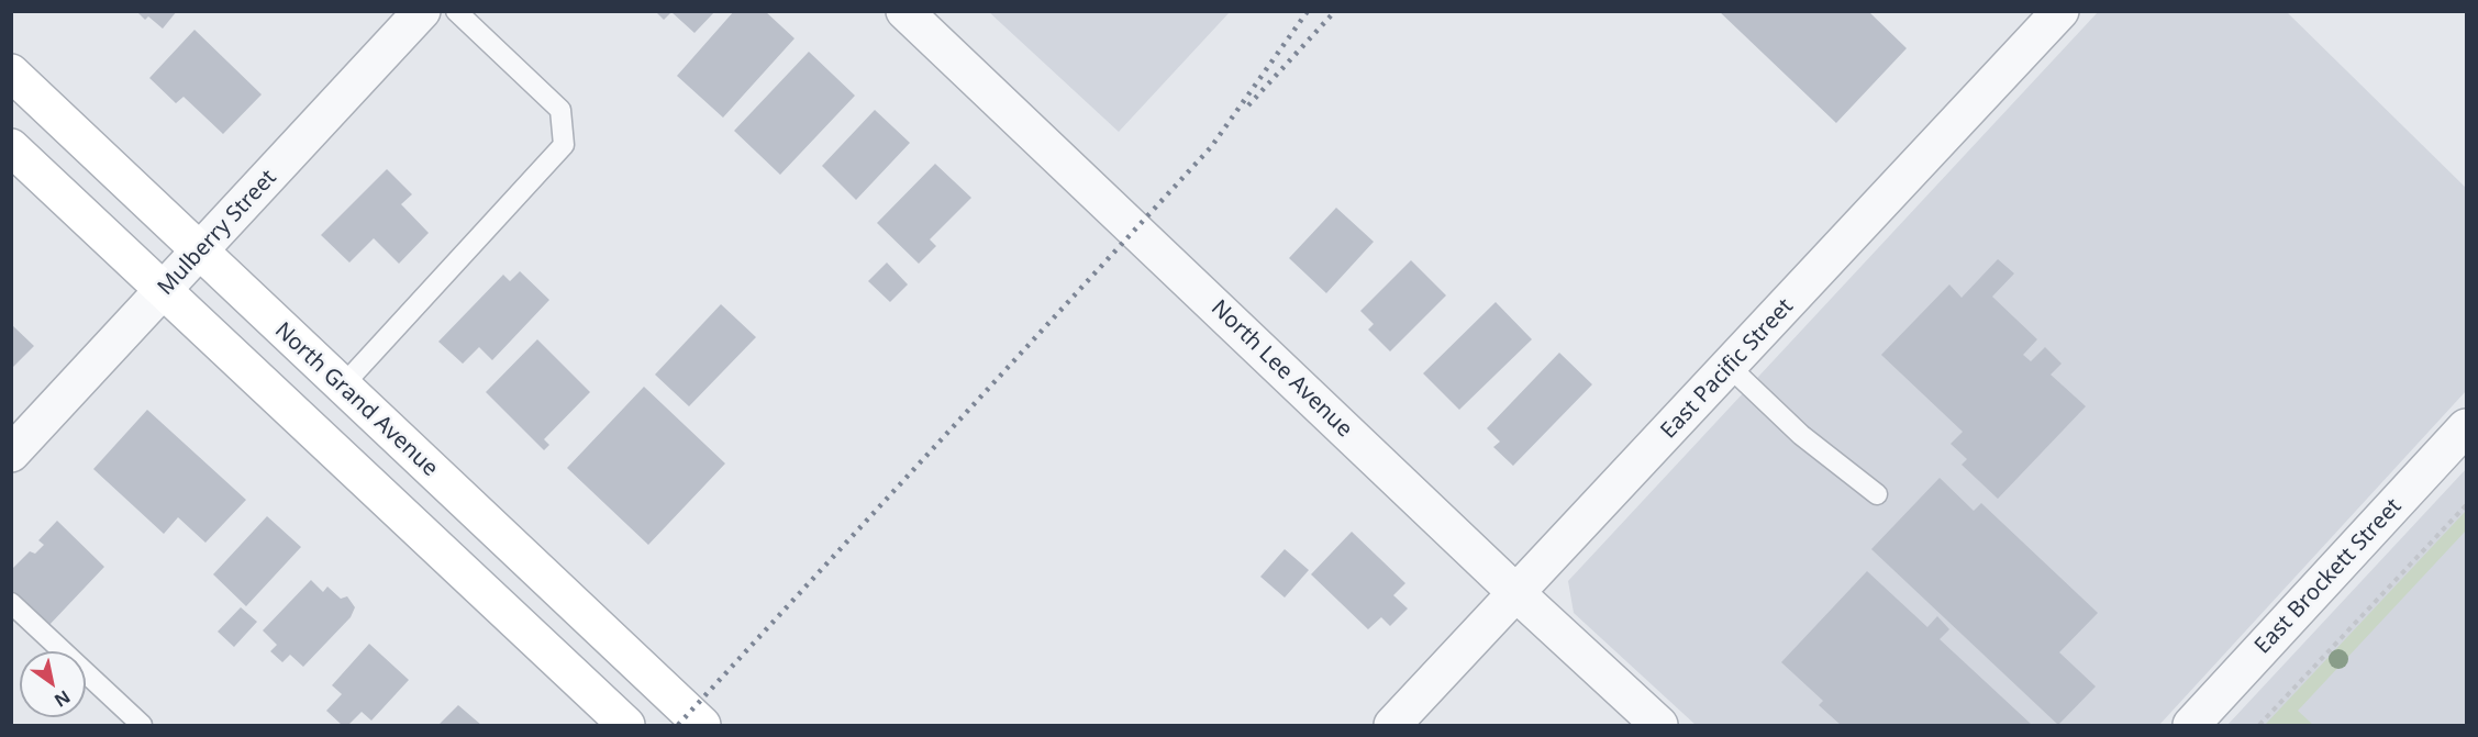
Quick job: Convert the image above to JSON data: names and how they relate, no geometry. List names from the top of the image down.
{
  "streets": {
    "main road": ["North Grand Avenue"],
    "street": [
      "Mulberry Street",
      "North Lee Avenue",
      "East Pacific Street",
      "East Brockett Street"
    ]
  },
  "crossings": [
    ["Mulberry Street", "North Grand Avenue"],
    ["North Lee Avenue", "East Pacific Street"]
  ],
  "north": "bottom right"
}
